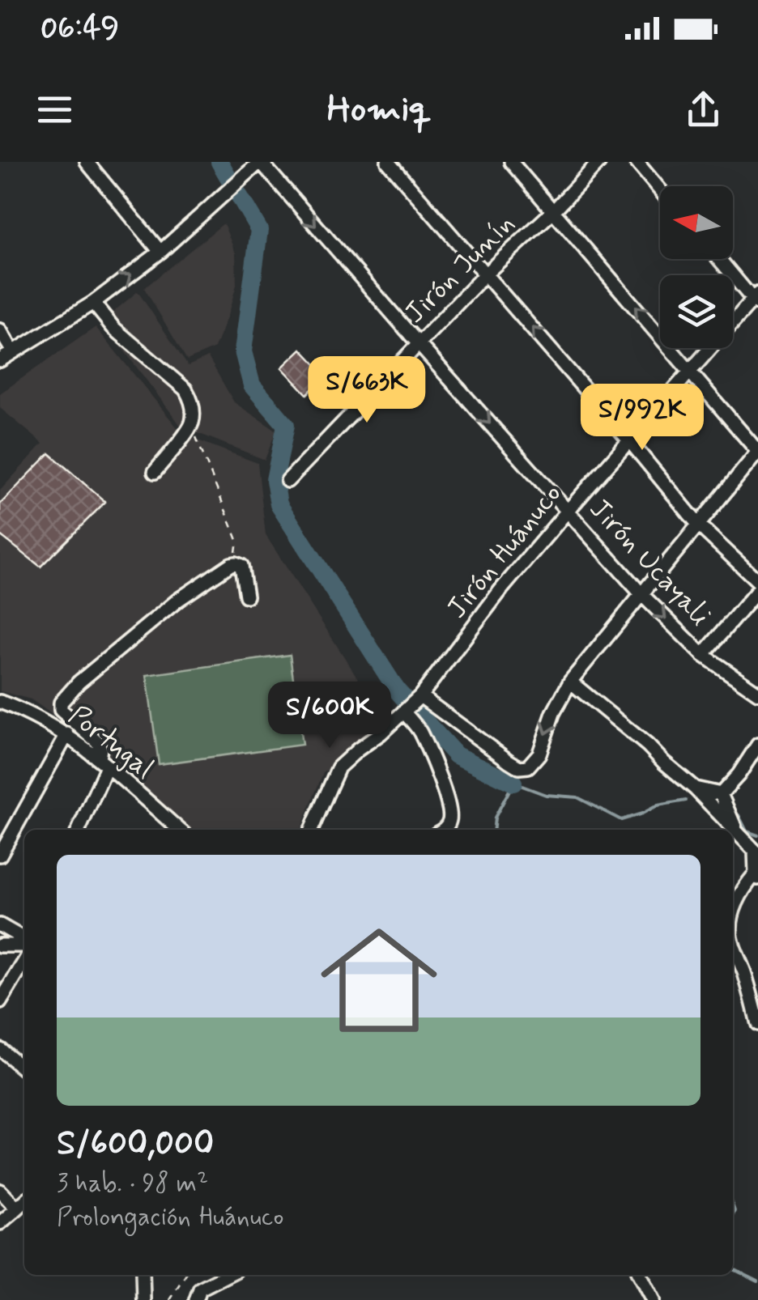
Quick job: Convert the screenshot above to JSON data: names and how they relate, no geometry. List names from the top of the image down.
{
  "streets": {
    "street": [
      "Jirón Junín",
      "Jirón Huánuco",
      "Jirón Ucayali",
      "Portugal"
    ]
  },
  "crossings": [
    ["Jirón Junín", "Jirón Ucayali"],
    ["Jirón Huánuco", "Jirón Ucayali"]
  ],
  "north": "left",
  "page": {
    "status": "06:49",
    "header": "Homiq",
    "price": ["S/663K", "S/992K", "S/600K"],
    "list": [
      {
        "name": "S/600,000",
        "note": "3 hab. · 98 m² · Prolongación Huánuco"
      }
    ]
  }
}
